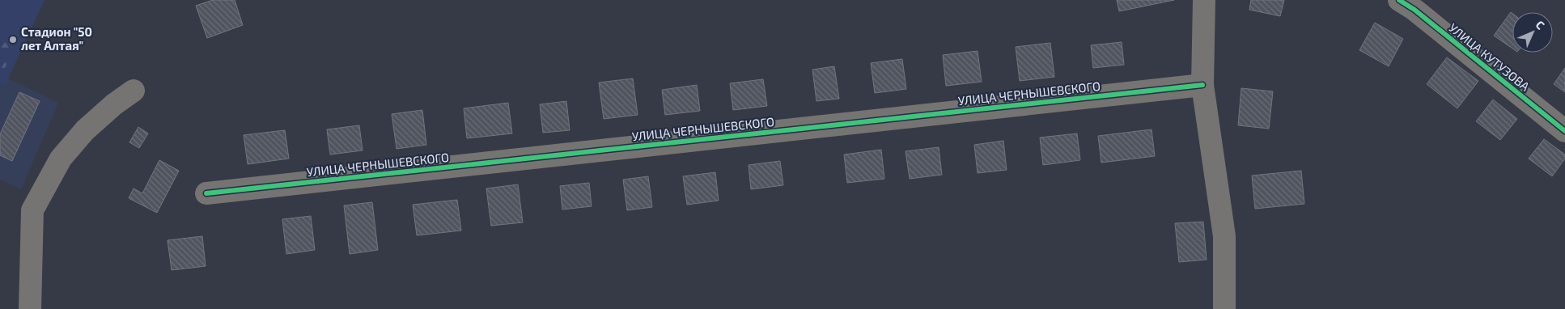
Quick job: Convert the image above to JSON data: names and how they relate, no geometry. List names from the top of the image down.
{
  "streets": {
    "street": ["УЛИЦА КУТУЗОВА", "УЛИЦА ЧЕРНЫШЕВСКОГО"]
  },
  "places": ["Стадион \"50 лет Алтая\""],
  "north": "top right"
}
